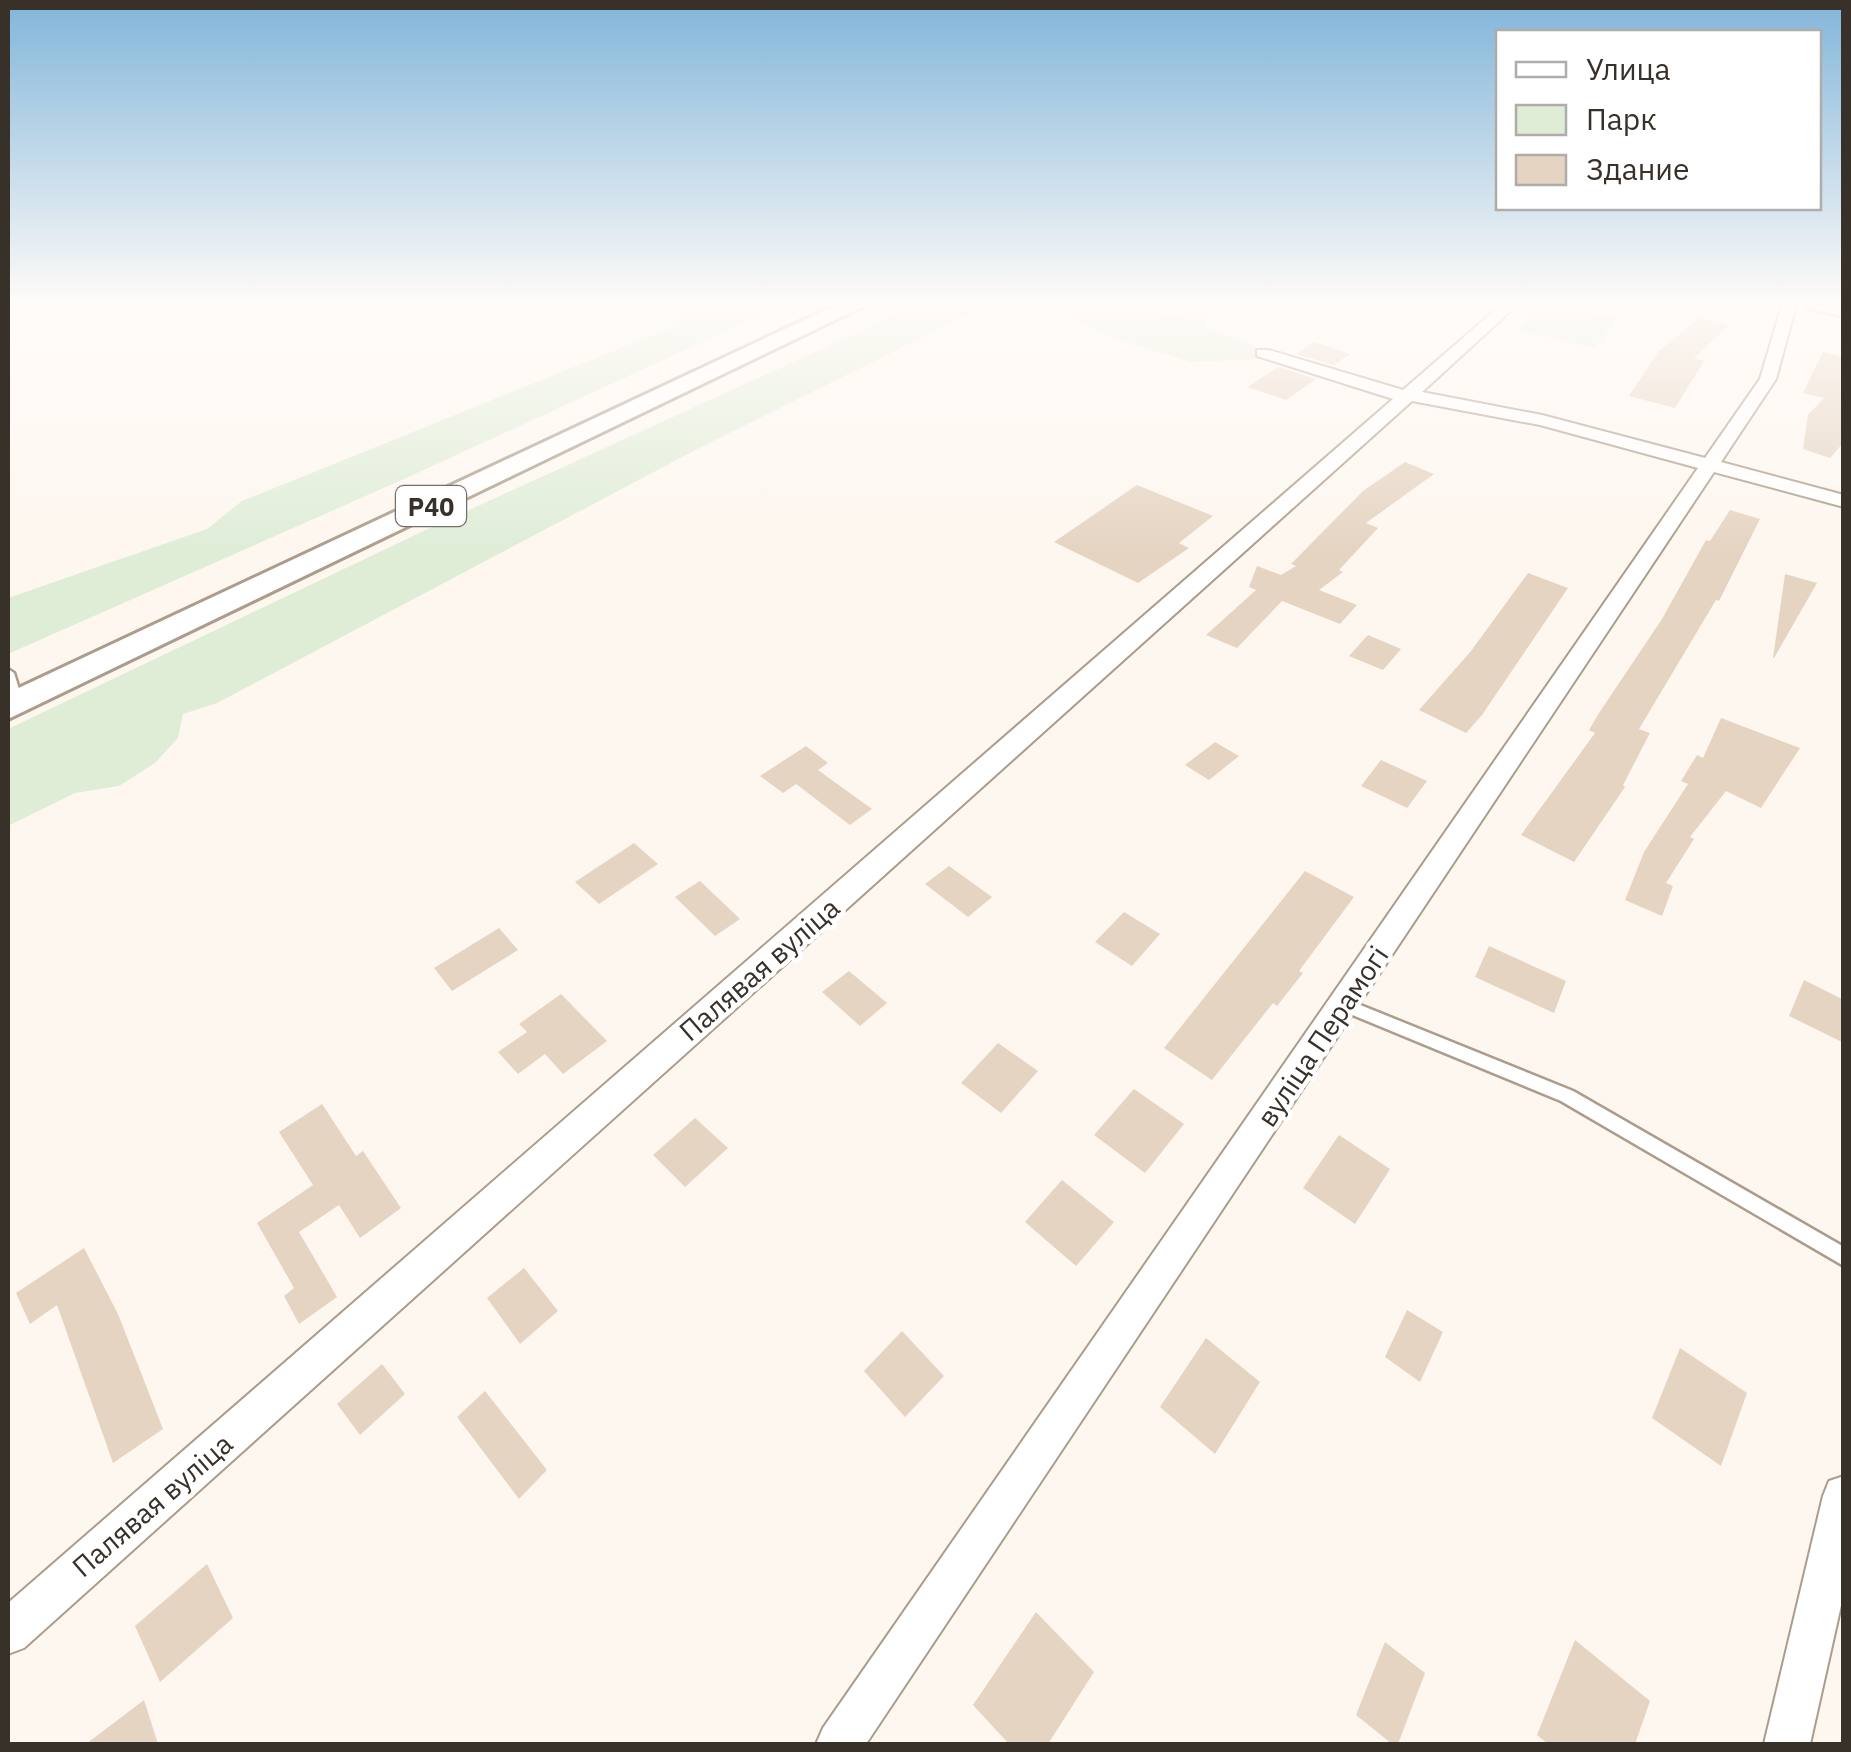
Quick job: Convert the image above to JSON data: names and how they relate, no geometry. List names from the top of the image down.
{
  "streets": {
    "main road": ["Р40"],
    "street": ["Палявая вуліца", "вуліца Перамогі"]
  },
  "legend": ["Улица", "Парк", "Здание"]
}
